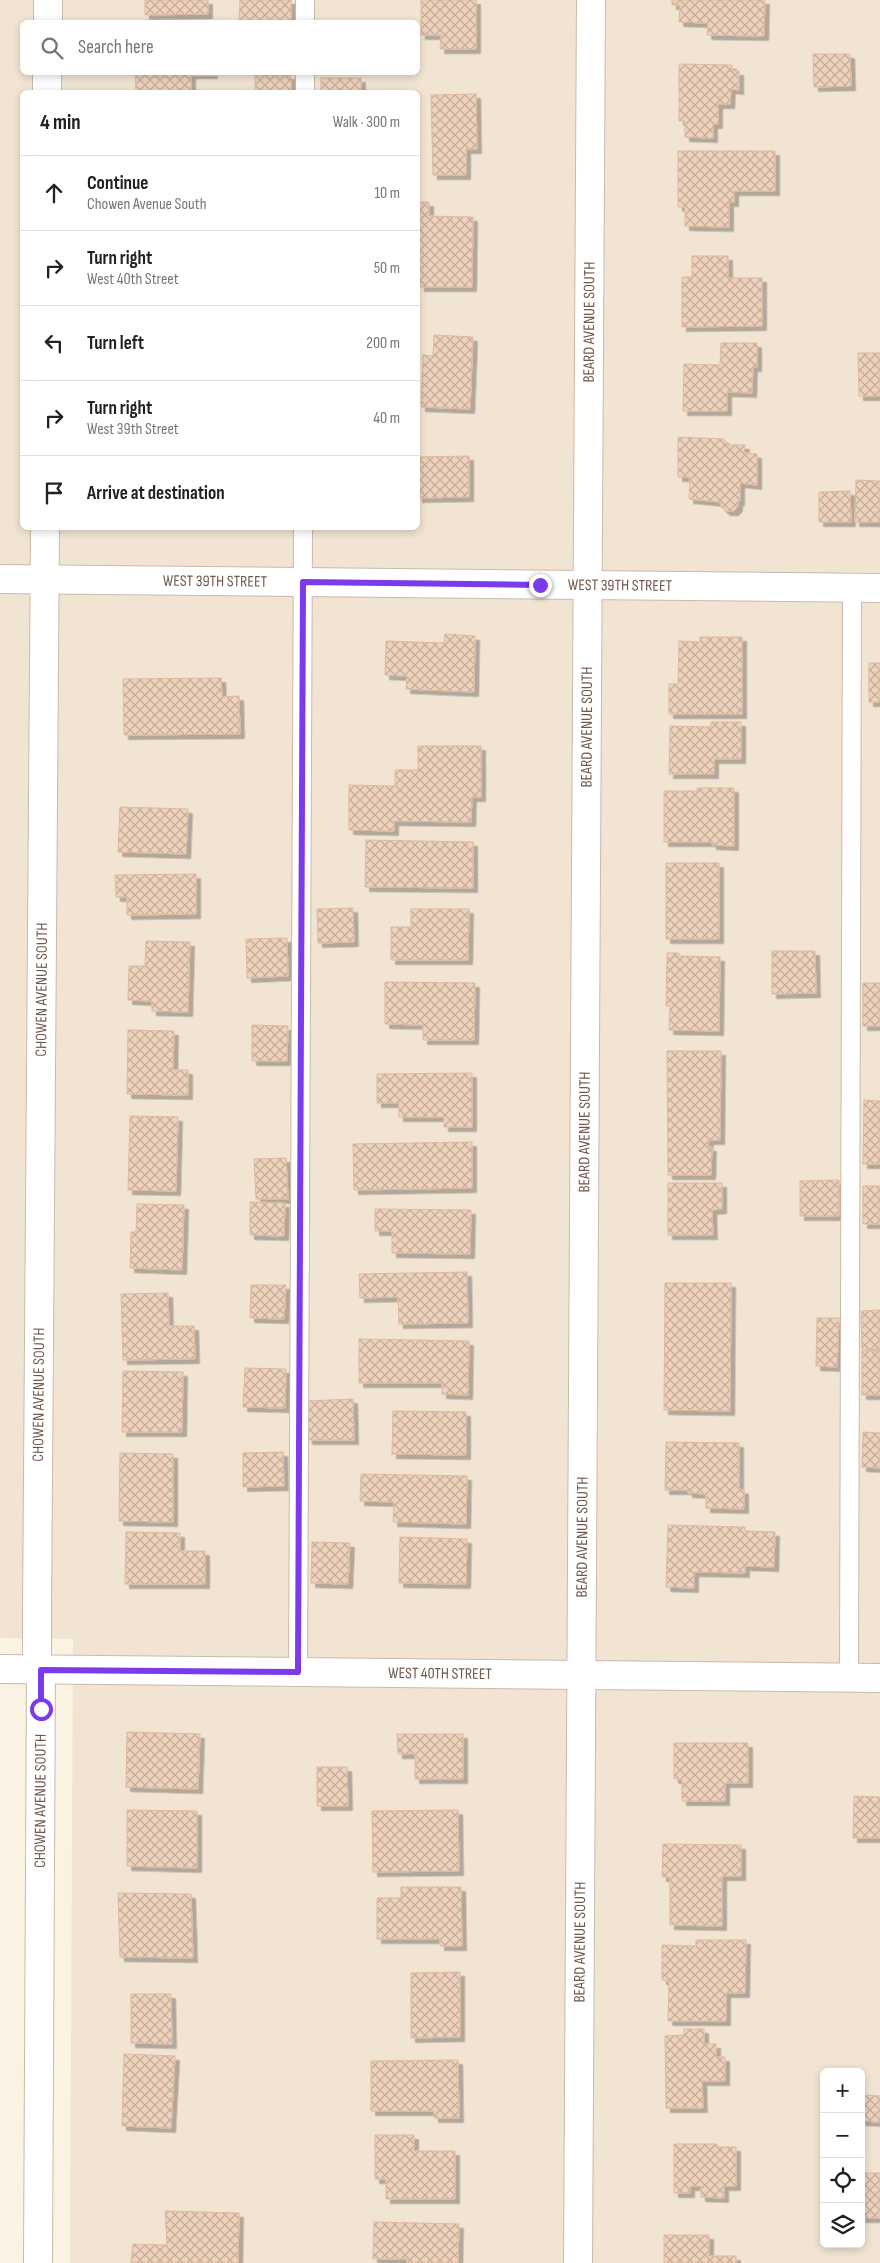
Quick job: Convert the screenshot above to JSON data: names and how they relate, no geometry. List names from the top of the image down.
{
  "streets": {
    "street": [
      "BEARD AVENUE SOUTH",
      "WEST 39TH STREET",
      "CHOWEN AVENUE SOUTH",
      "WEST 40TH STREET"
    ]
  },
  "crossings": [
    ["BEARD AVENUE SOUTH", "WEST 39TH STREET"],
    ["BEARD AVENUE SOUTH", "WEST 40TH STREET"],
    ["WEST 39TH STREET", "CHOWEN AVENUE SOUTH"],
    ["CHOWEN AVENUE SOUTH", "WEST 40TH STREET"]
  ],
  "page": {
    "search": "Search here",
    "heading": ["4 min", "Walk · 300 m"],
    "list": [
      ["Continue", "Chowen Avenue South", "10 m"],
      ["Turn right", "West 40th Street", "50 m"],
      ["Turn left", "200 m"],
      ["Turn right", "West 39th Street", "40 m"],
      "Arrive at destination"
    ],
    "map_buttons": ["+", "−"]
  }
}
